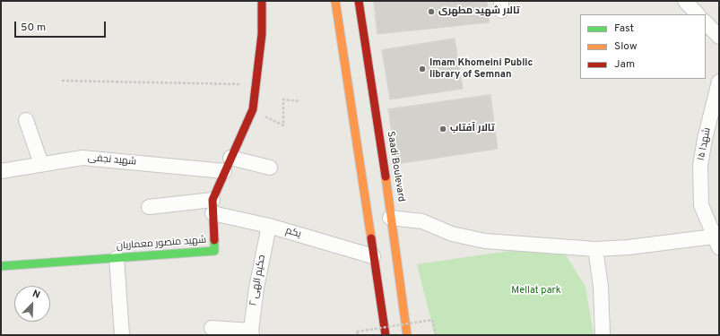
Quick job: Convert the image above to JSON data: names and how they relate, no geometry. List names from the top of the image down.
{
  "streets": {
    "main road": ["Saadi Boulevard", "شهید منصور معماریان"],
    "street": [
      "شهدا ۱۵",
      "شهید نجفی",
      "یکم",
      "حکیم الهی ۲"
    ]
  },
  "crossings": [
    ["شهید نجفی", "شهید منصور معماریان"],
    ["یکم", "شهید منصور معماریان"],
    ["یکم", "حکیم الهی ۲"]
  ],
  "parks": ["Mellat park"],
  "places": ["تالار شهید مطهری", "Imam Khomeini Public library of Semnan", "تالار آفتاب"],
  "legend": ["Fast", "Slow", "Jam"],
  "scale_bar": "50 m",
  "north": "top right"
}
